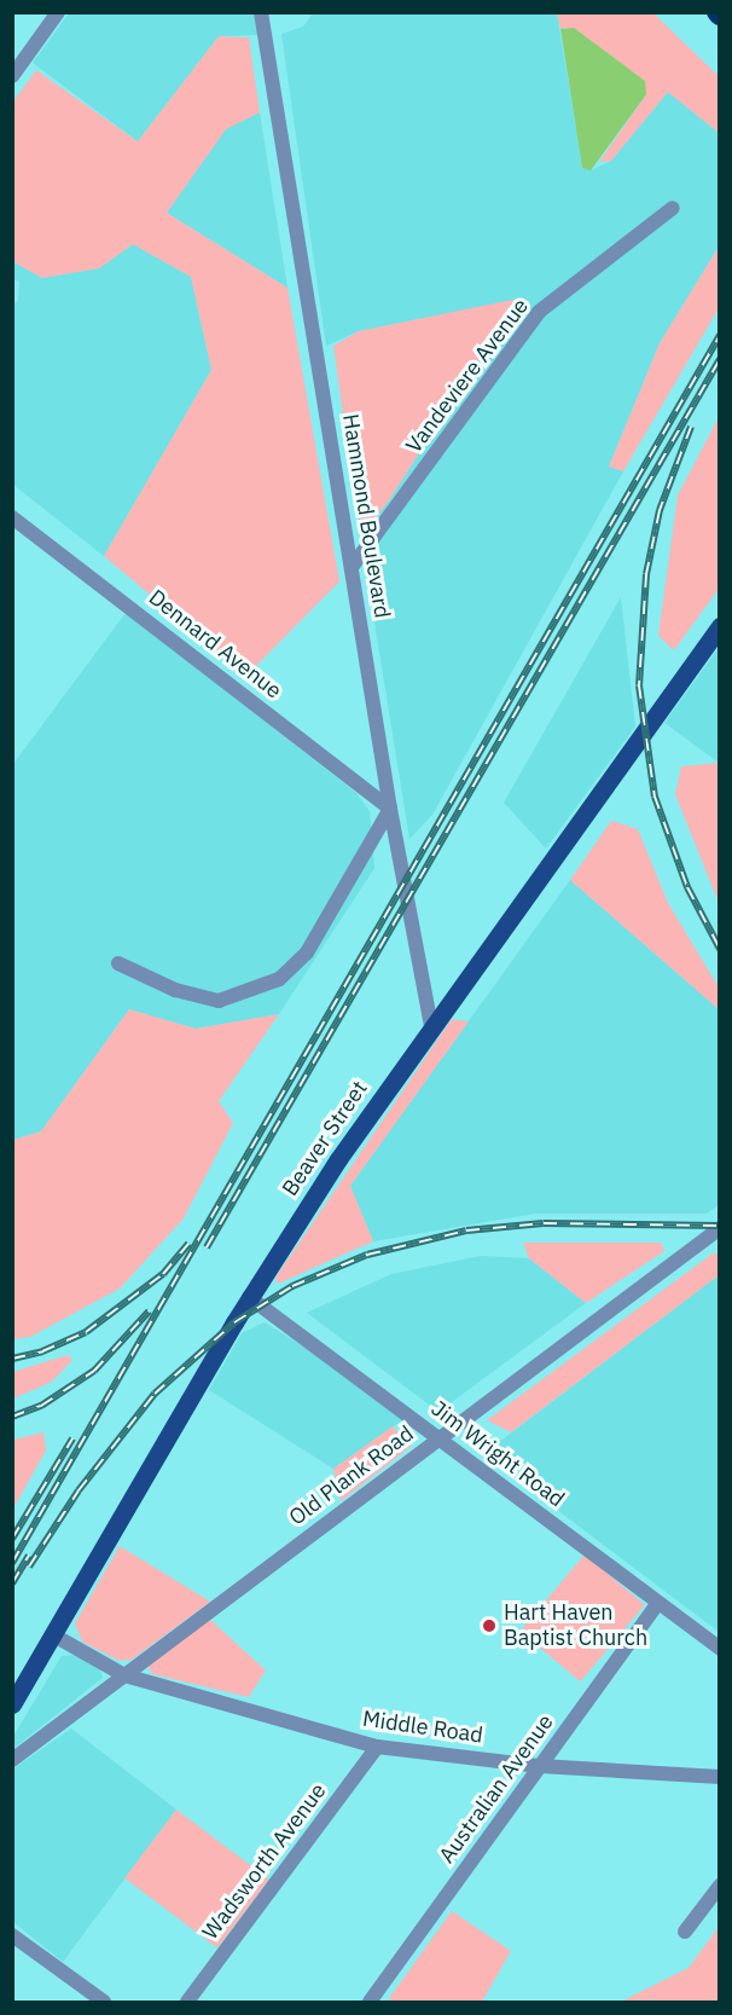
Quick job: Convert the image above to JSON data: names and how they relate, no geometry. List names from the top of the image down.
{
  "streets": {
    "main road": ["Beaver Street"],
    "street": [
      "Vandeviere Avenue",
      "Hammond Boulevard",
      "Dennard Avenue",
      "Jim Wright Road",
      "Old Plank Road",
      "Middle Road",
      "Australian Avenue",
      "Wadsworth Avenue"
    ]
  },
  "crossings": [
    ["Vandeviere Avenue", "Hammond Boulevard"],
    ["Hammond Boulevard", "Dennard Avenue"],
    ["Hammond Boulevard", "Beaver Street"],
    ["Beaver Street", "Jim Wright Road"],
    ["Beaver Street", "Middle Road"],
    ["Jim Wright Road", "Old Plank Road"],
    ["Jim Wright Road", "Australian Avenue"],
    ["Old Plank Road", "Middle Road"],
    ["Middle Road", "Australian Avenue"],
    ["Middle Road", "Wadsworth Avenue"]
  ],
  "places": ["Hart Haven Baptist Church"]
}
